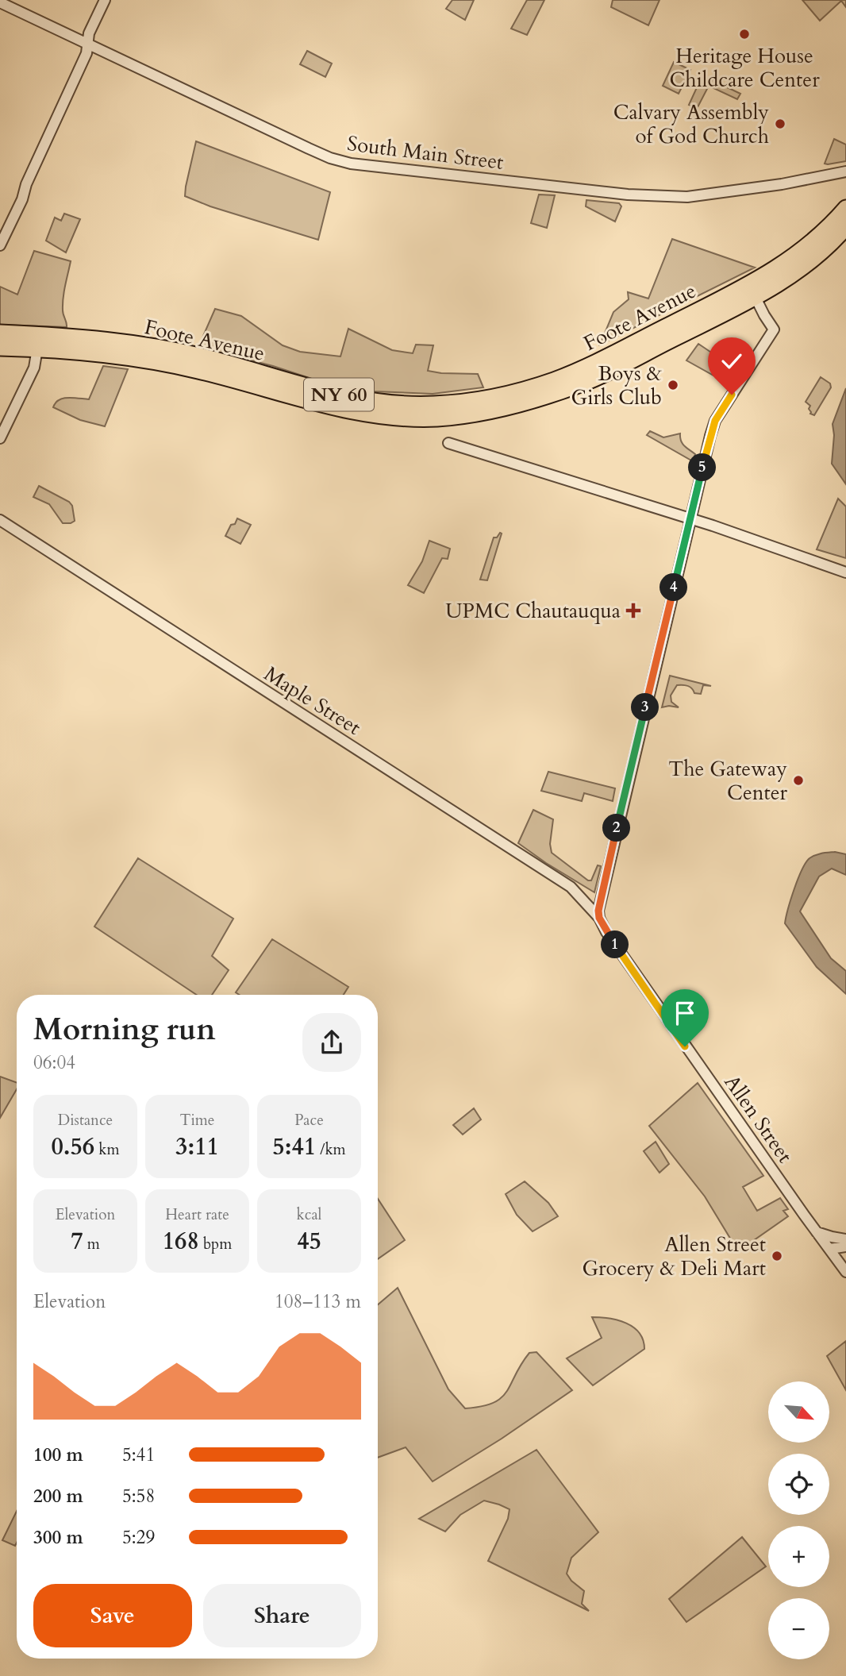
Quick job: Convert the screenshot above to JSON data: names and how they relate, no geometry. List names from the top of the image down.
{
  "streets": {
    "highway": ["Foote Avenue", "NY 60"],
    "street": ["South Main Street", "Maple Street", "Allen Street"]
  },
  "crossings": [
    ["Maple Street", "Allen Street"]
  ],
  "places": {
    "other": [
      "Heritage House Childcare Center",
      "Calvary Assembly of God Church",
      "Boys & Girls Club",
      "The Gateway Center",
      "Allen Street Grocery & Deli Mart"
    ],
    "health": ["UPMC Chautauqua"]
  },
  "north": "bottom right",
  "page": {
    "pins": [
      "5",
      "4",
      "3",
      "2",
      "1"
    ],
    "heading": ["Morning run", "06:04"],
    "stats": [
      ["Distance", "0.56 km"],
      ["Time", "3:11"],
      ["Pace", "5:41 /km"],
      ["Elevation", "7 m"],
      ["Heart rate", "168 bpm"],
      ["kcal", "45"]
    ],
    "chart": ["Elevation", "108–113 m"],
    "map_buttons": ["+", "−"],
    "list": [
      {
        "name": "100 m",
        "note": "5:41"
      },
      {
        "name": "200 m",
        "note": "5:58"
      },
      {
        "name": "300 m",
        "note": "5:29"
      }
    ],
    "buttons": ["Save", "Share"]
  }
}
